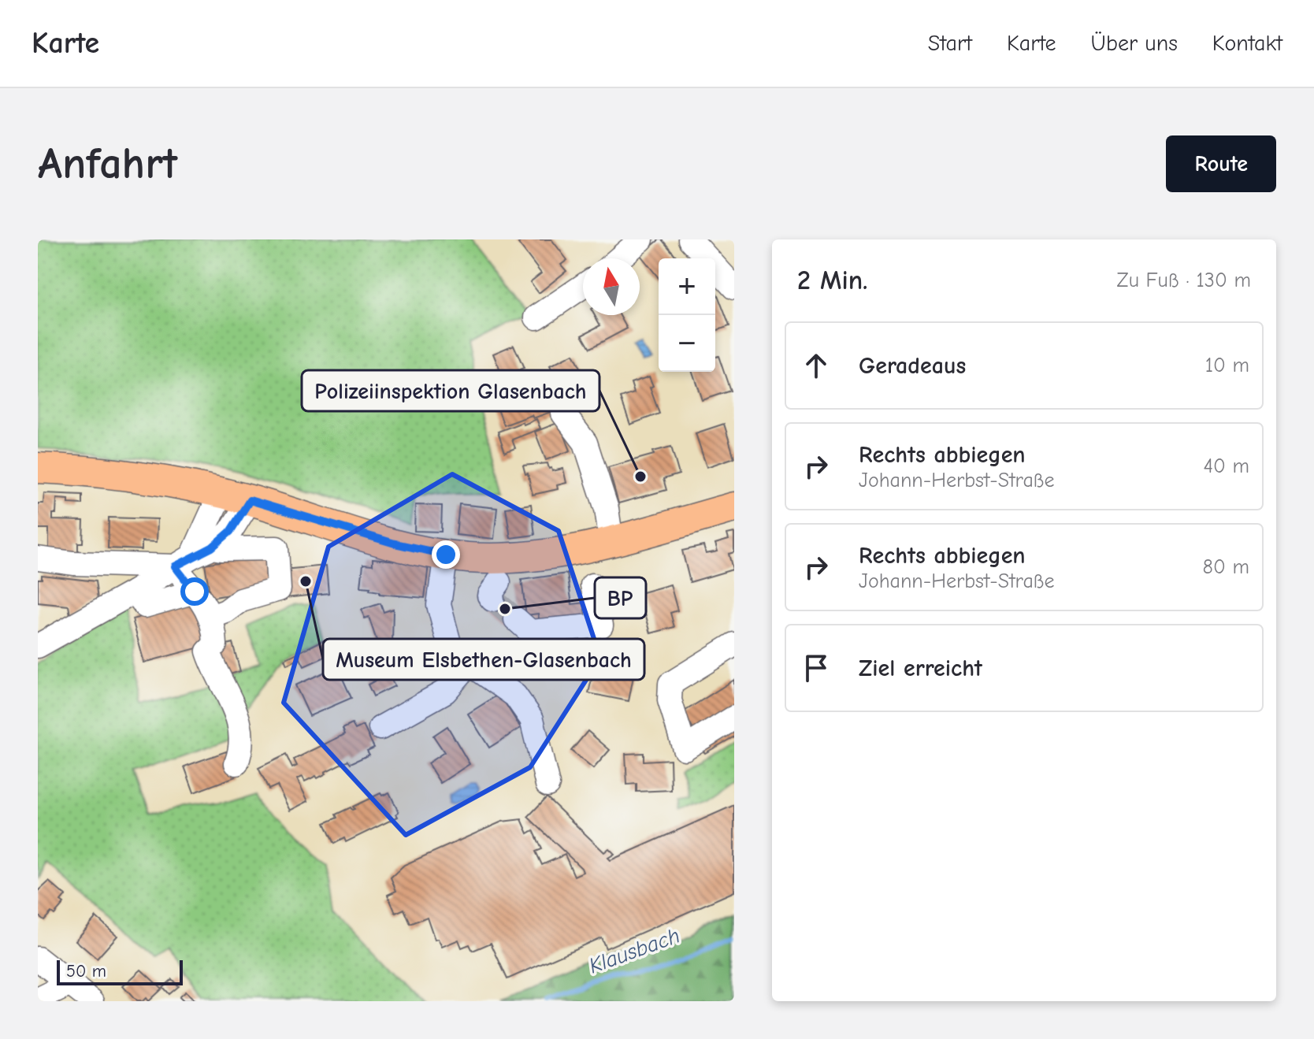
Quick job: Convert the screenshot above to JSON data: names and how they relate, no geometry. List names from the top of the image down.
{
  "water": ["Klausbach"],
  "places": ["Polizeiinspektion Glasenbach", "Museum Elsbethen-Glasenbach", "BP"],
  "scale_bar": "50 m",
  "north": "top",
  "page": {
    "header": "Karte",
    "nav": [
      "Start",
      "Karte",
      "Über uns",
      "Kontakt"
    ],
    "buttons": "Route",
    "title": "Anfahrt",
    "heading": ["2 Min.", "Zu Fuß · 130 m"],
    "map_buttons": ["+", "−"],
    "list": [
      ["Geradeaus", "10 m"],
      ["Rechts abbiegen", "Johann-Herbst-Straße", "40 m"],
      ["Rechts abbiegen", "Johann-Herbst-Straße", "80 m"],
      "Ziel erreicht"
    ],
    "scale": "50 m"
  }
}
